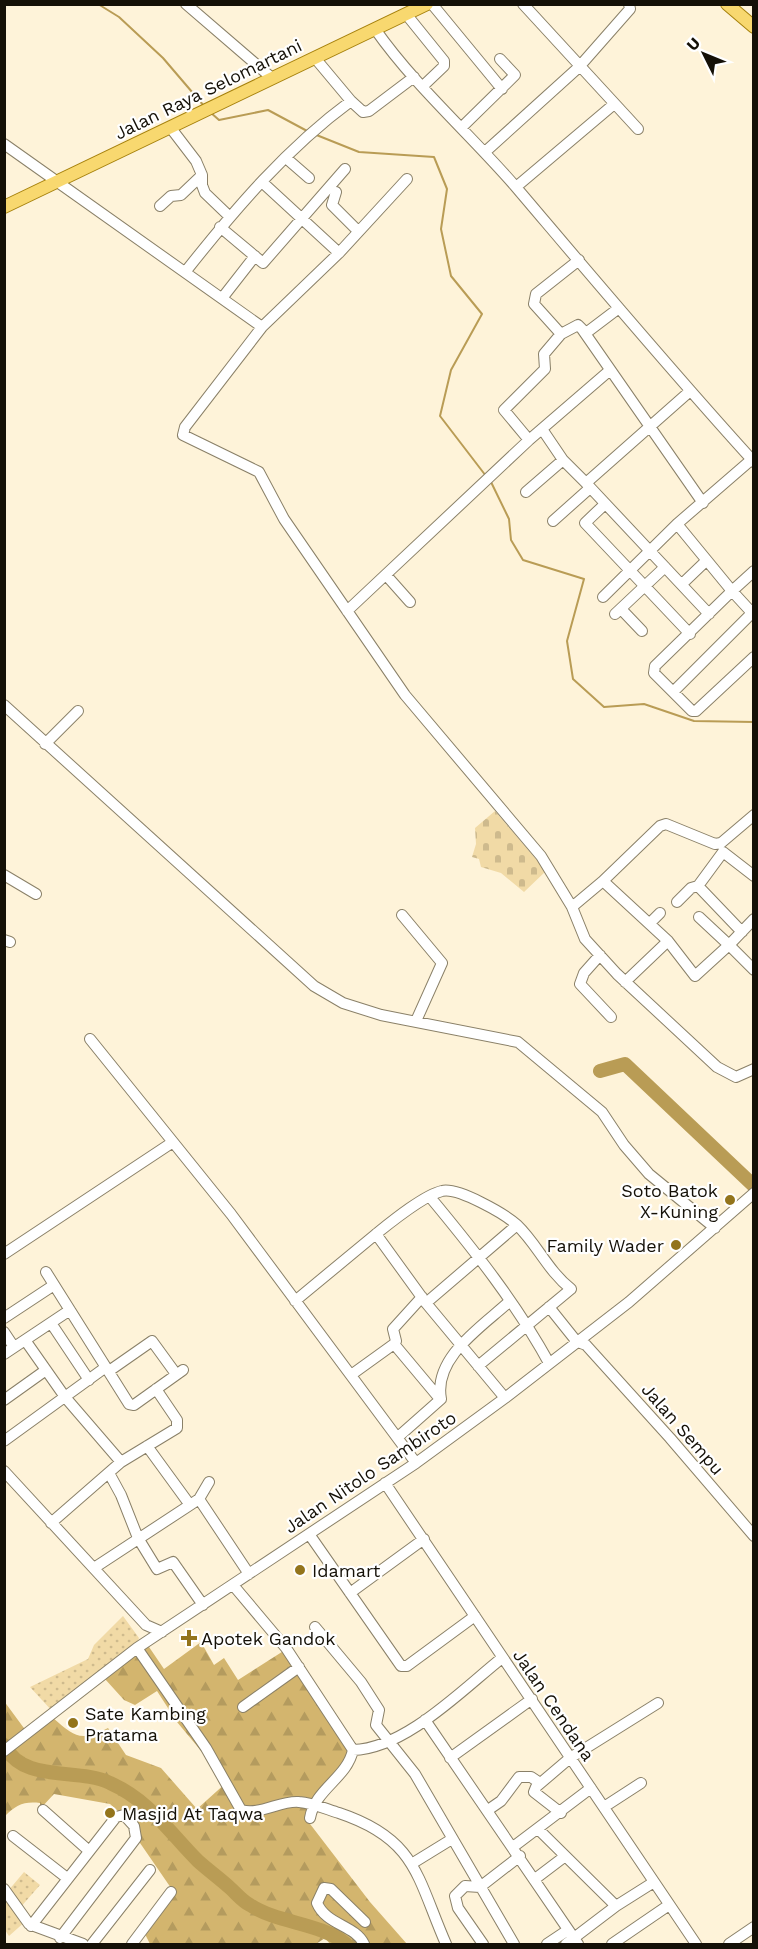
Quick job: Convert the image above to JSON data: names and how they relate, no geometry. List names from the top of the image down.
{
  "streets": {
    "main road": ["Jalan Raya Selomartani"],
    "street": ["Jalan Sempu", "Jalan Nitolo Sambiroto", "Jalan Cendana"]
  },
  "crossings": [
    ["Jalan Sempu", "Jalan Nitolo Sambiroto"],
    ["Jalan Nitolo Sambiroto", "Jalan Cendana"]
  ],
  "places": {
    "other": [
      "Soto Batok X-Kuning",
      "Family Wader",
      "Idamart",
      "Sate Kambing Pratama",
      "Masjid At Taqwa"
    ],
    "health": ["Apotek Gandok"]
  },
  "north": "top left"
}
